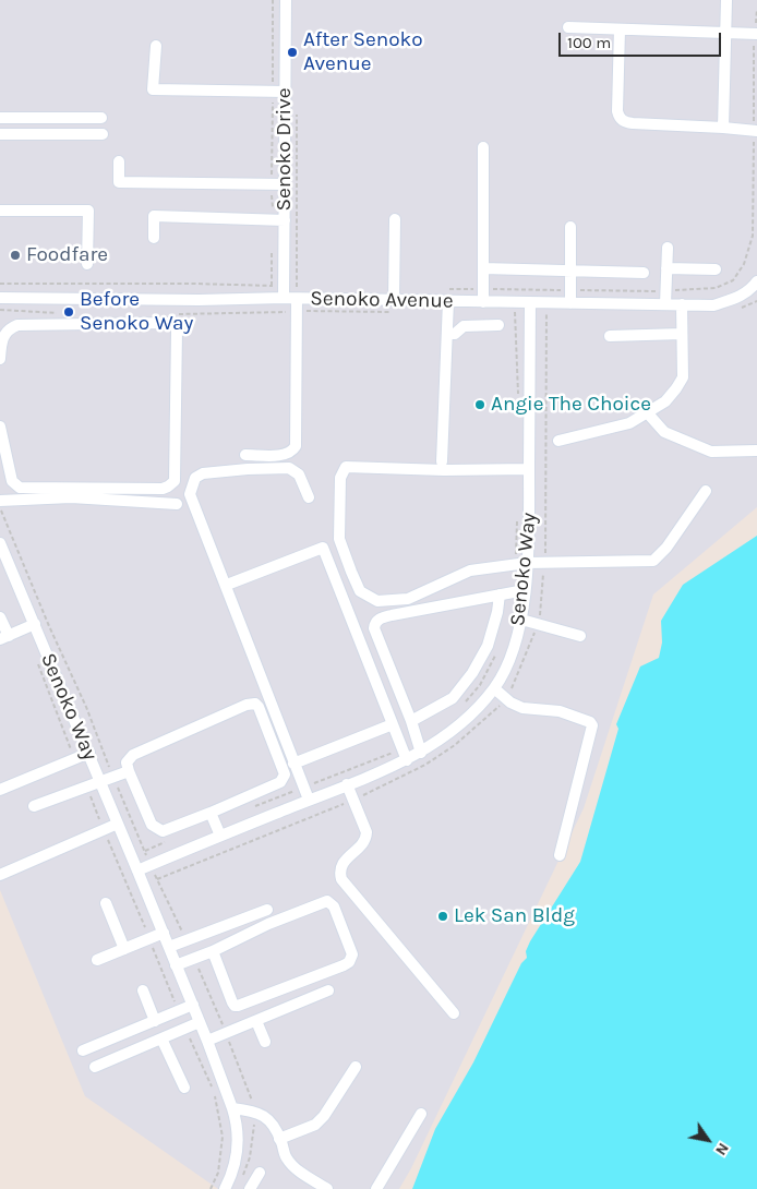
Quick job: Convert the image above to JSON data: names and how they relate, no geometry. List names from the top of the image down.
{
  "streets": {
    "street": ["Senoko Drive", "Senoko Avenue", "Senoko Way"]
  },
  "crossings": [
    ["Senoko Drive", "Senoko Avenue"],
    ["Senoko Avenue", "Senoko Way"]
  ],
  "places": [
    "After Senoko Avenue",
    "Foodfare",
    "Before Senoko Way",
    "Angie The Choice",
    "Lek San Bldg"
  ],
  "scale_bar": "100 m",
  "north": "bottom right"
}
